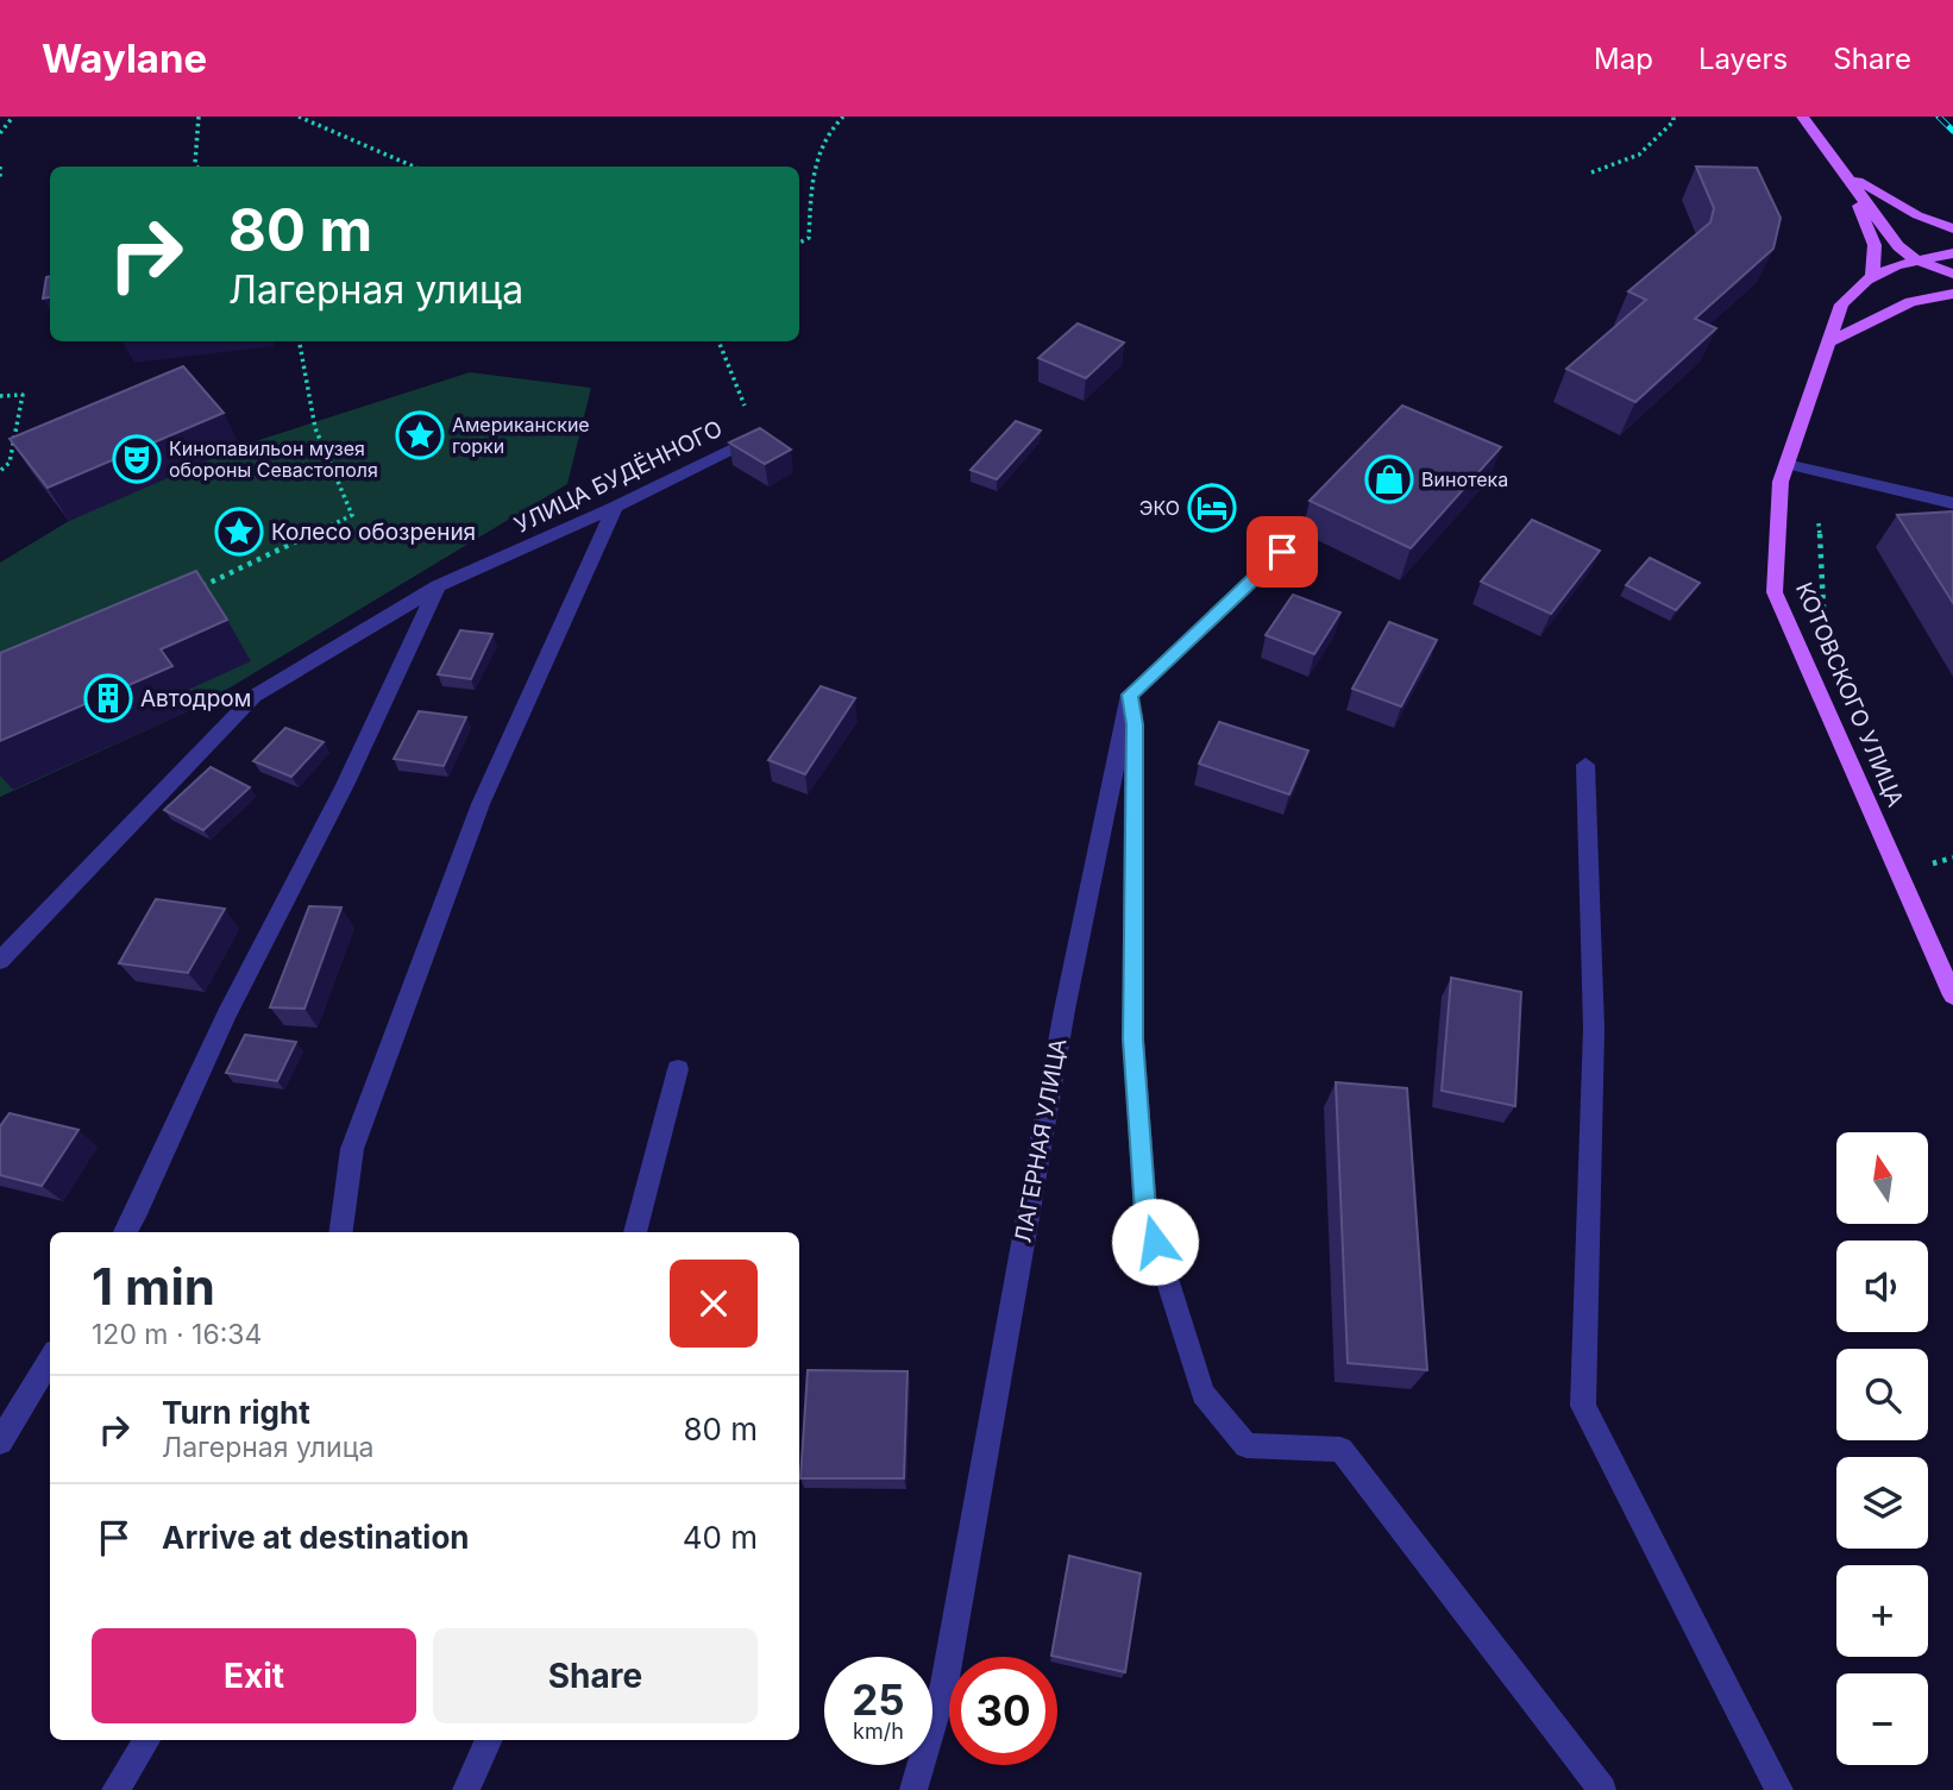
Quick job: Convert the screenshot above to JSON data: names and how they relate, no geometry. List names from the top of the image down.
{
  "streets": {
    "main road": ["КОТОВСКОГО УЛИЦА"],
    "street": ["УЛИЦА БУДЁННОГО", "ЛАГЕРНАЯ УЛИЦА"]
  },
  "places": {
    "place": ["Американские горки", "Колесо обозрения"],
    "theatre": ["Кинопавильон музея обороны Севастополя"],
    "shop": ["Винотека"],
    "hotel": ["ЭКО"],
    "building": ["Автодром"]
  },
  "north": "top",
  "page": {
    "header": "Waylane",
    "nav": ["Map", "Layers", "Share"],
    "turn": ["80 m", "Лагерная улица"],
    "map_buttons": ["+", "−"],
    "heading": ["1 min", "120 m · 16:34"],
    "list": [
      {
        "name": "Turn right",
        "note": "Лагерная улица",
        "value": "80 m"
      },
      {
        "name": "Arrive at destination",
        "value": "40 m"
      }
    ],
    "buttons": ["Exit", "Share"],
    "speed": "25 km/h",
    "limit": "30"
  }
}
